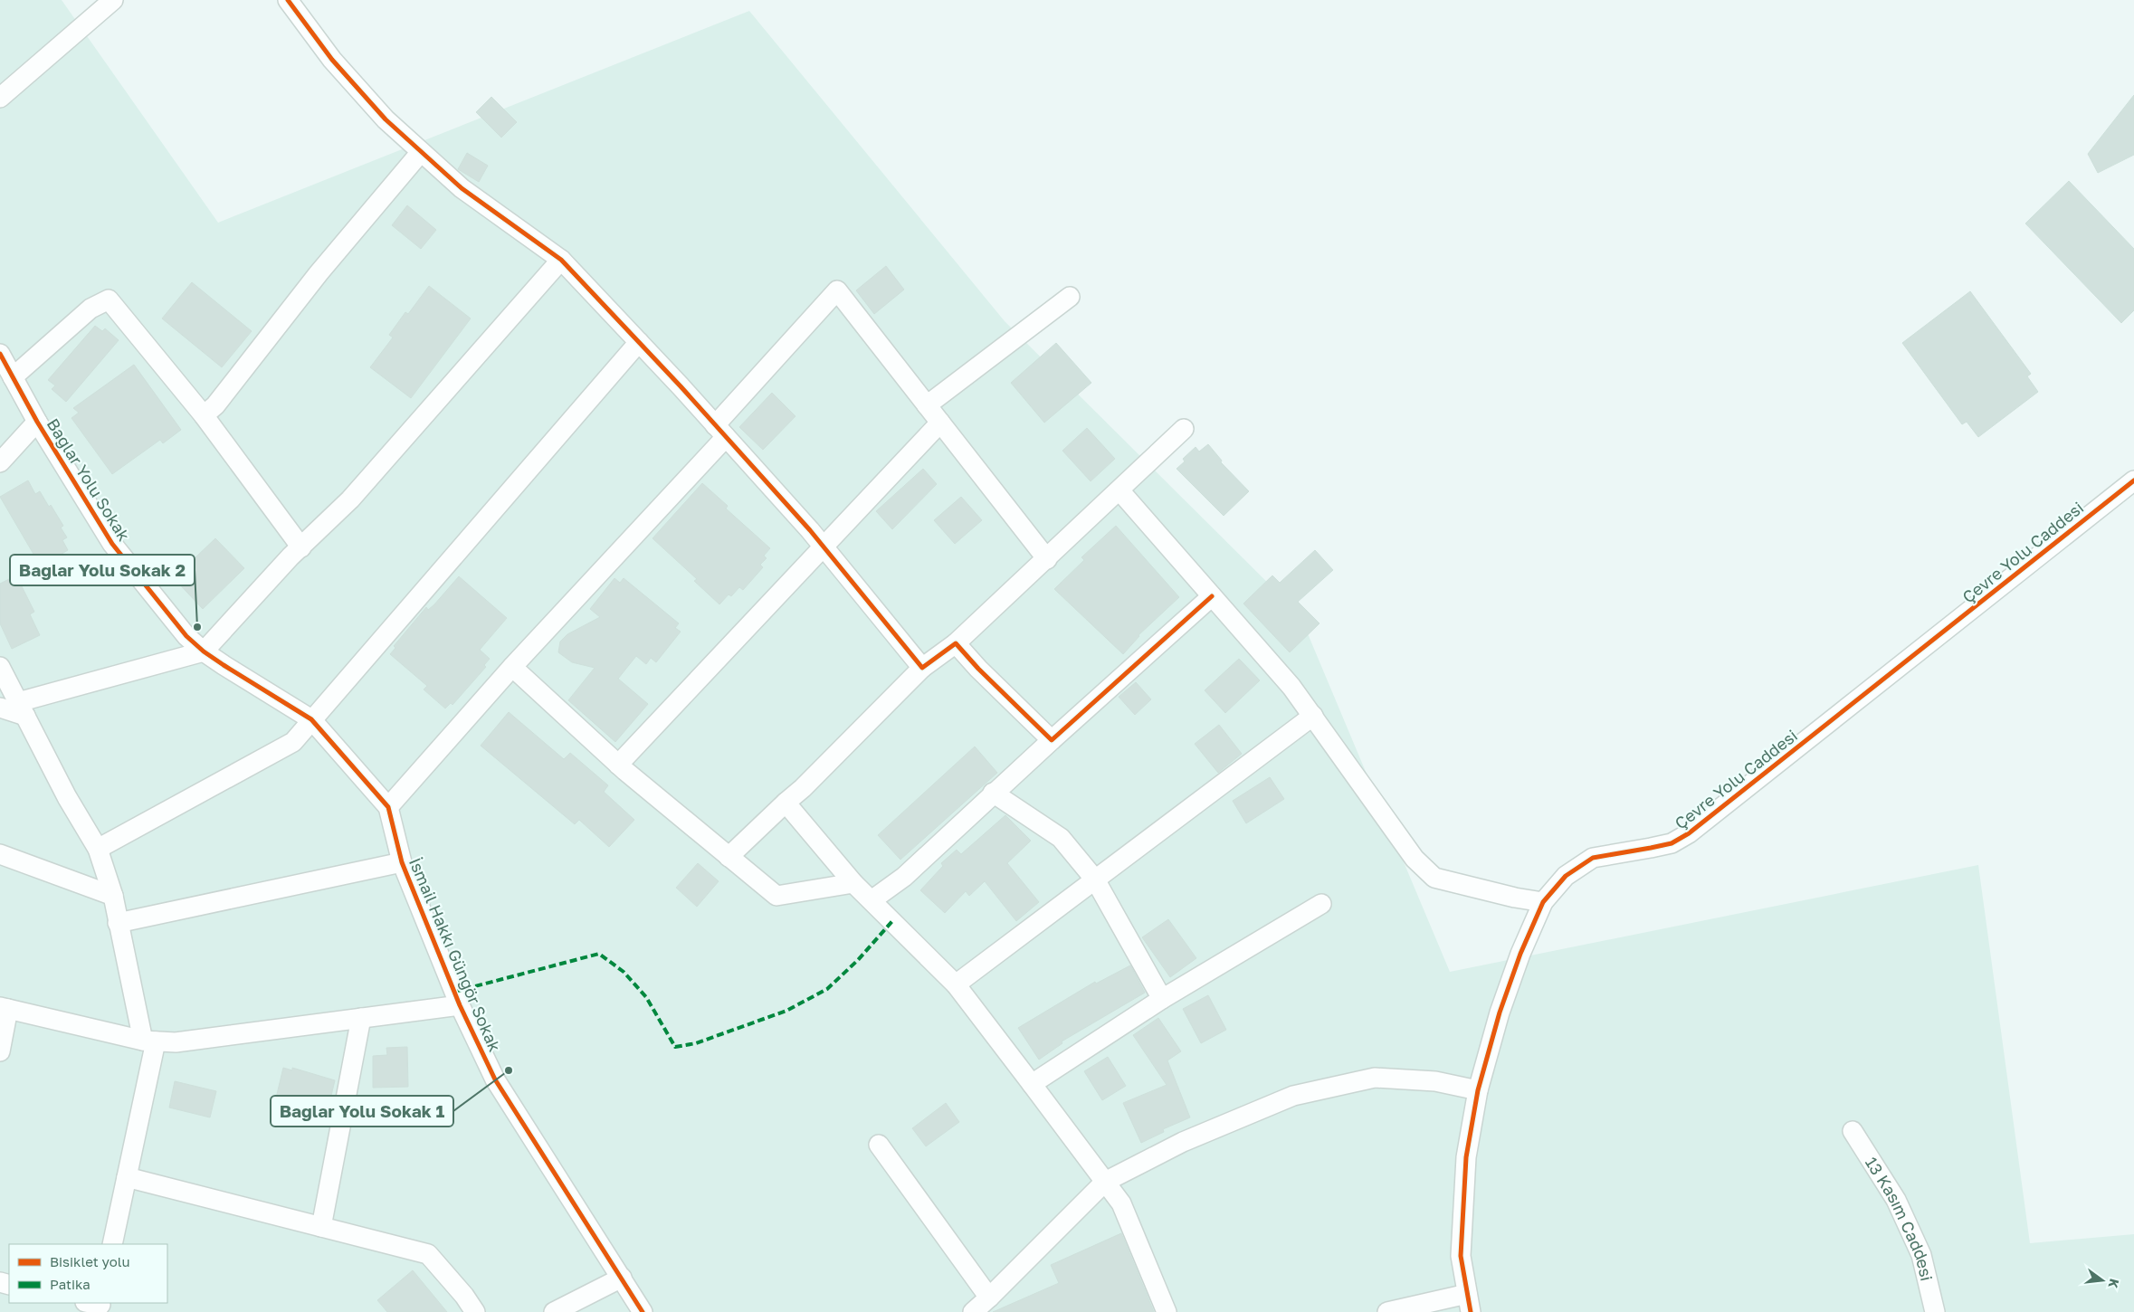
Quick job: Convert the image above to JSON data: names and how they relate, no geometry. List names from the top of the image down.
{
  "streets": {
    "street": [
      "Bağlar Yolu Sokak",
      "Çevre Yolu Caddesi",
      "İsmail Hakkı Güngör Sokak",
      "13 Kasım Caddesi"
    ]
  },
  "crossings": [
    ["Bağlar Yolu Sokak", "İsmail Hakkı Güngör Sokak"]
  ],
  "places": ["Bağlar Yolu Sokak 2", "Bağlar Yolu Sokak 1"],
  "legend": ["Bisiklet yolu", "Patika"],
  "north": "right"
}
